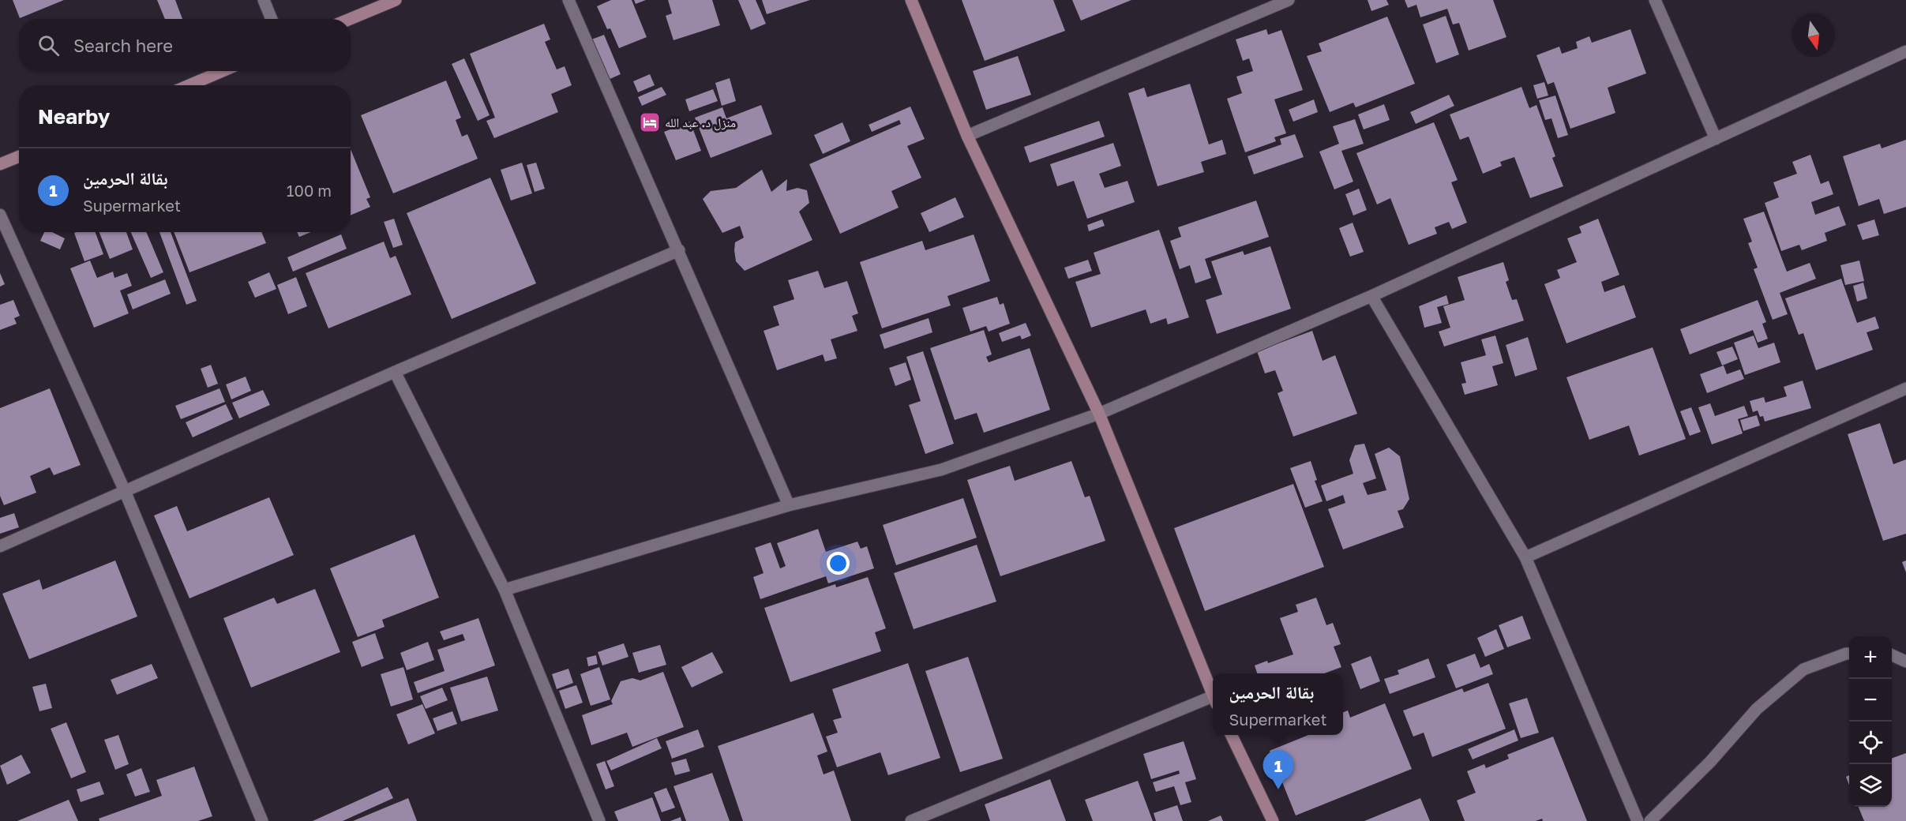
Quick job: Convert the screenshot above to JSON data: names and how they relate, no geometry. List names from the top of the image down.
{
  "places": {
    "hotel": ["منزل د. عبد الله"]
  },
  "north": "bottom",
  "page": {
    "search": "Search here",
    "heading": "Nearby",
    "list": [
      {
        "mark": "1",
        "name": "بقالة الحرمين",
        "note": "Supermarket",
        "value": "100 m"
      }
    ],
    "map_buttons": ["+", "−"],
    "popup": ["بقالة الحرمين", "Supermarket"],
    "pins": "1"
  }
}
